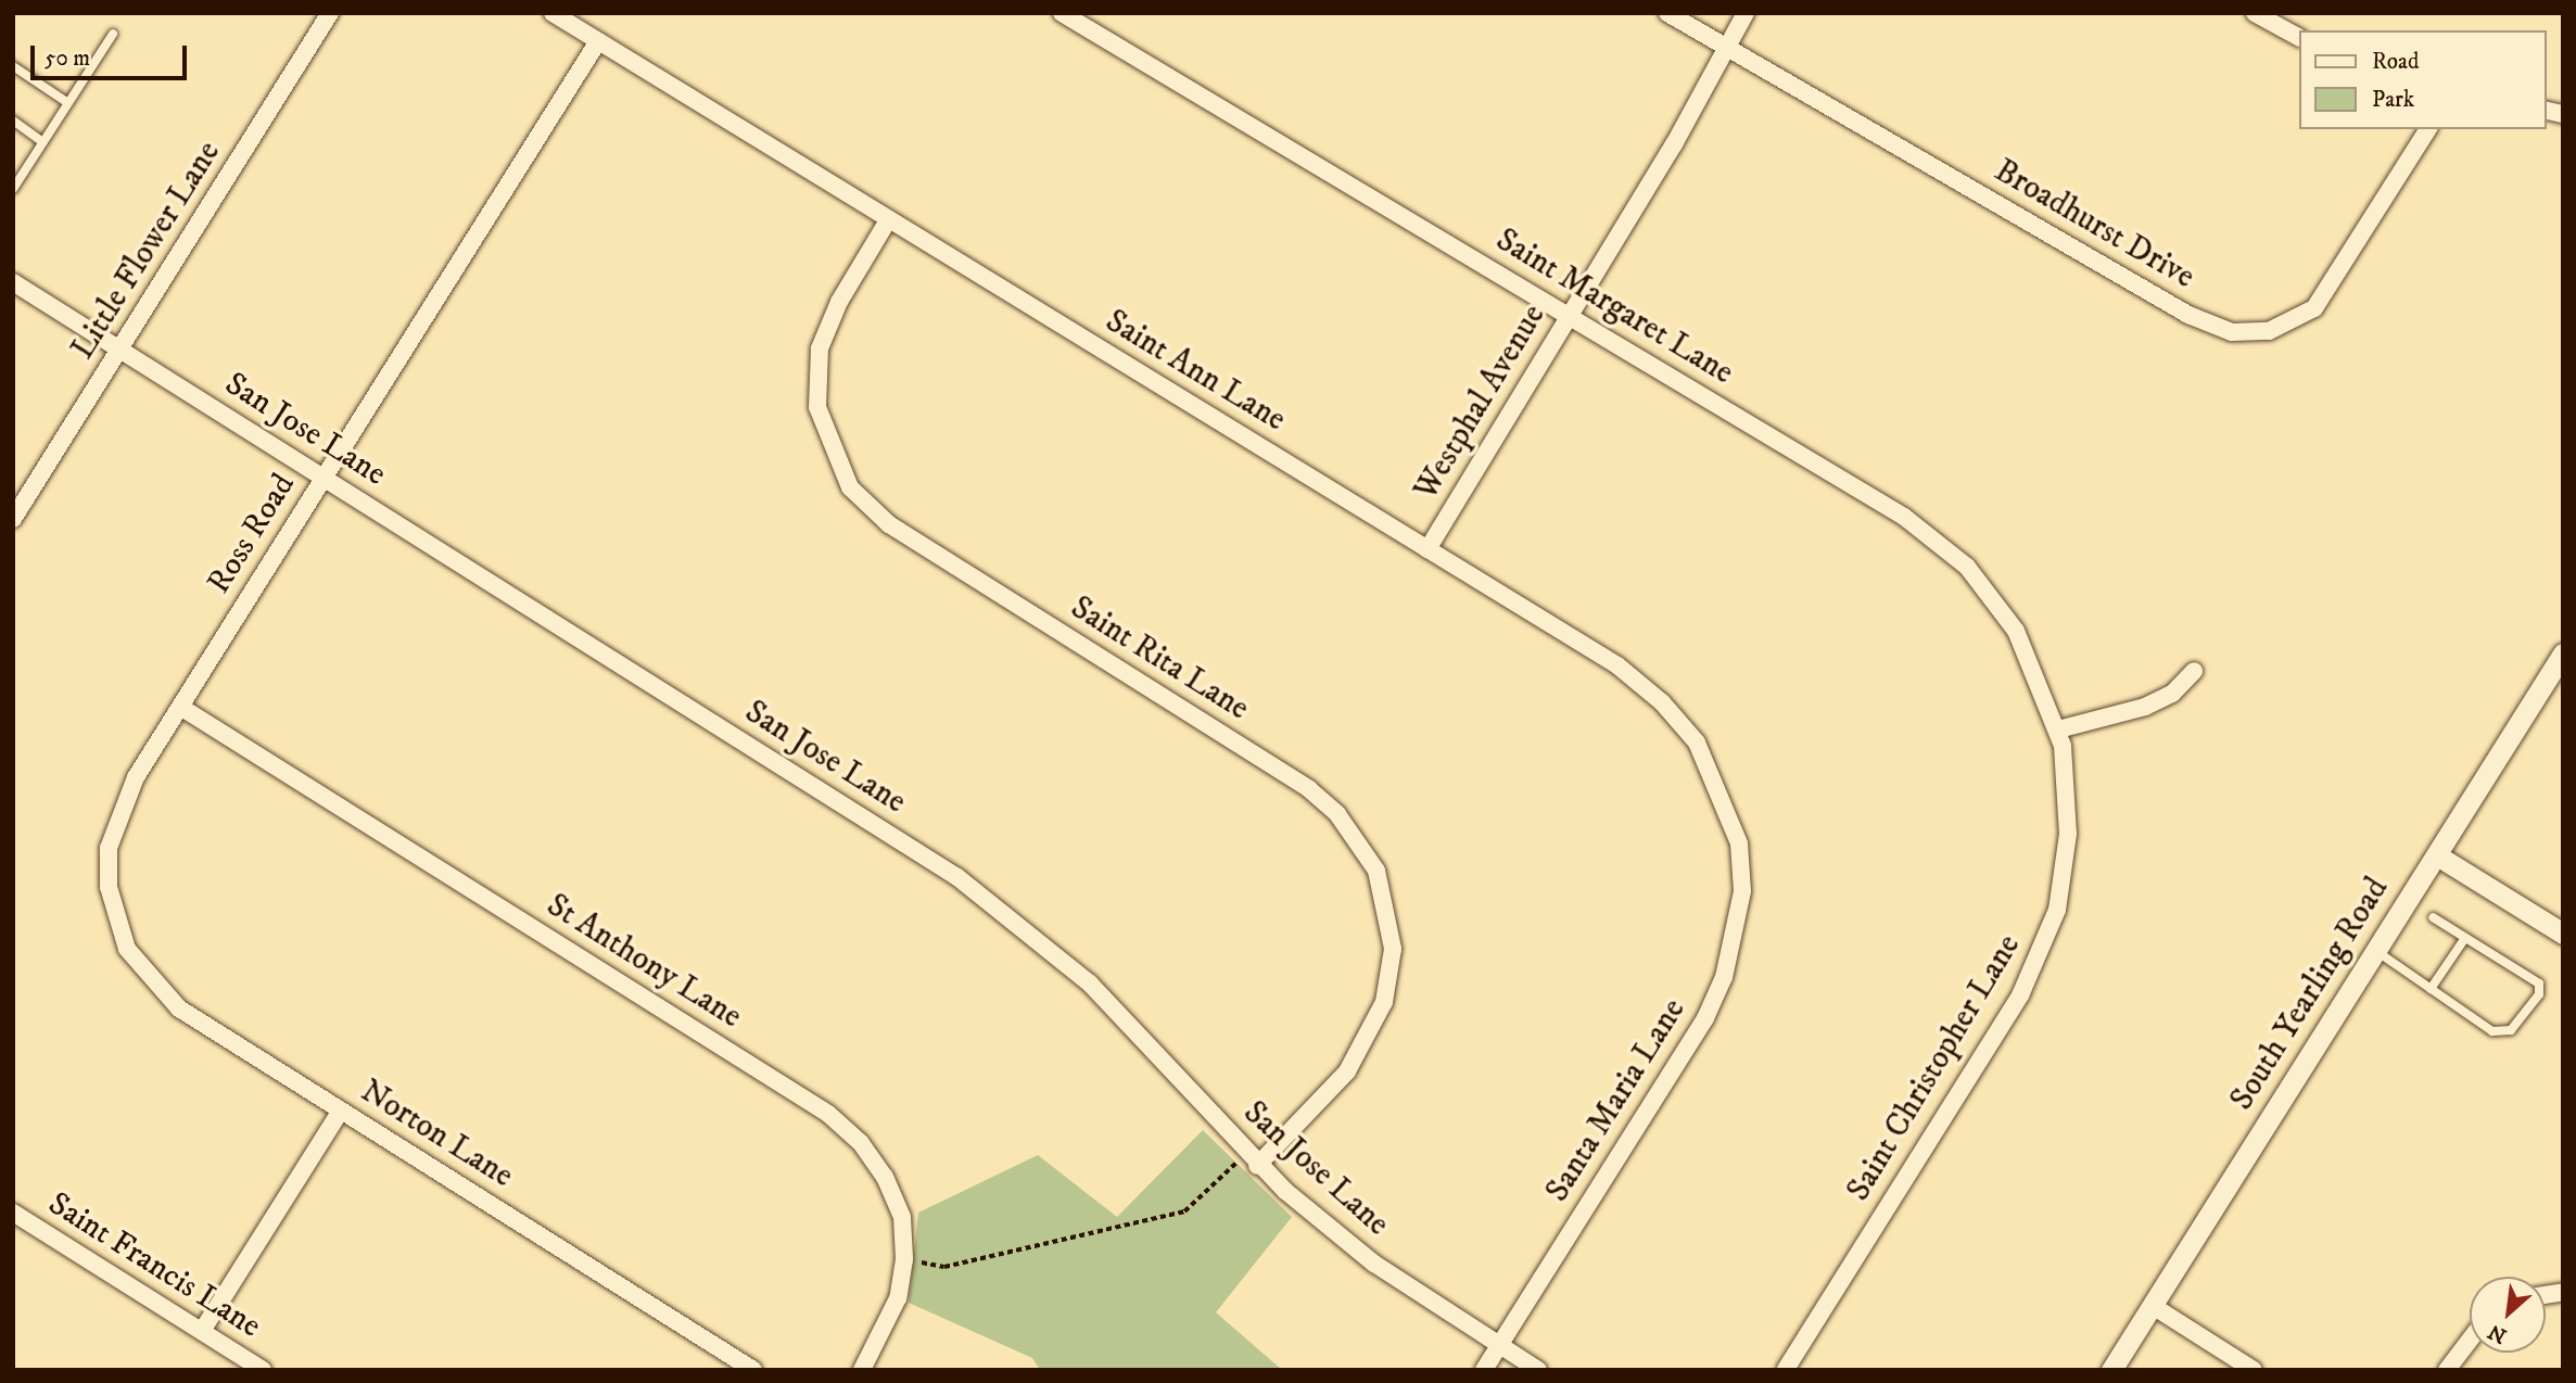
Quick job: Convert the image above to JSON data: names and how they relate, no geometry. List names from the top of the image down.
{
  "streets": {
    "street": [
      "Broadhurst Drive",
      "Little Flower Lane",
      "Saint Margaret Lane",
      "Saint Ann Lane",
      "Westphal Avenue",
      "San Jose Lane",
      "Ross Road",
      "Saint Rita Lane",
      "St Anthony Lane",
      "South Yearling Road",
      "Saint Christopher Lane",
      "Santa Maria Lane",
      "Norton Lane",
      "Saint Francis Lane"
    ]
  },
  "crossings": [
    ["Broadhurst Drive", "Westphal Avenue"],
    ["Little Flower Lane", "San Jose Lane"],
    ["Saint Margaret Lane", "Westphal Avenue"],
    ["Saint Margaret Lane", "Saint Christopher Lane"],
    ["Saint Ann Lane", "Westphal Avenue"],
    ["Saint Ann Lane", "Ross Road"],
    ["Saint Ann Lane", "Saint Rita Lane"],
    ["Saint Ann Lane", "Santa Maria Lane"],
    ["San Jose Lane", "Ross Road"],
    ["San Jose Lane", "Saint Rita Lane"],
    ["San Jose Lane", "Santa Maria Lane"],
    ["Ross Road", "St Anthony Lane"],
    ["Ross Road", "Norton Lane"]
  ],
  "legend": ["Road", "Park"],
  "scale_bar": "50 m",
  "north": "bottom left"
}
